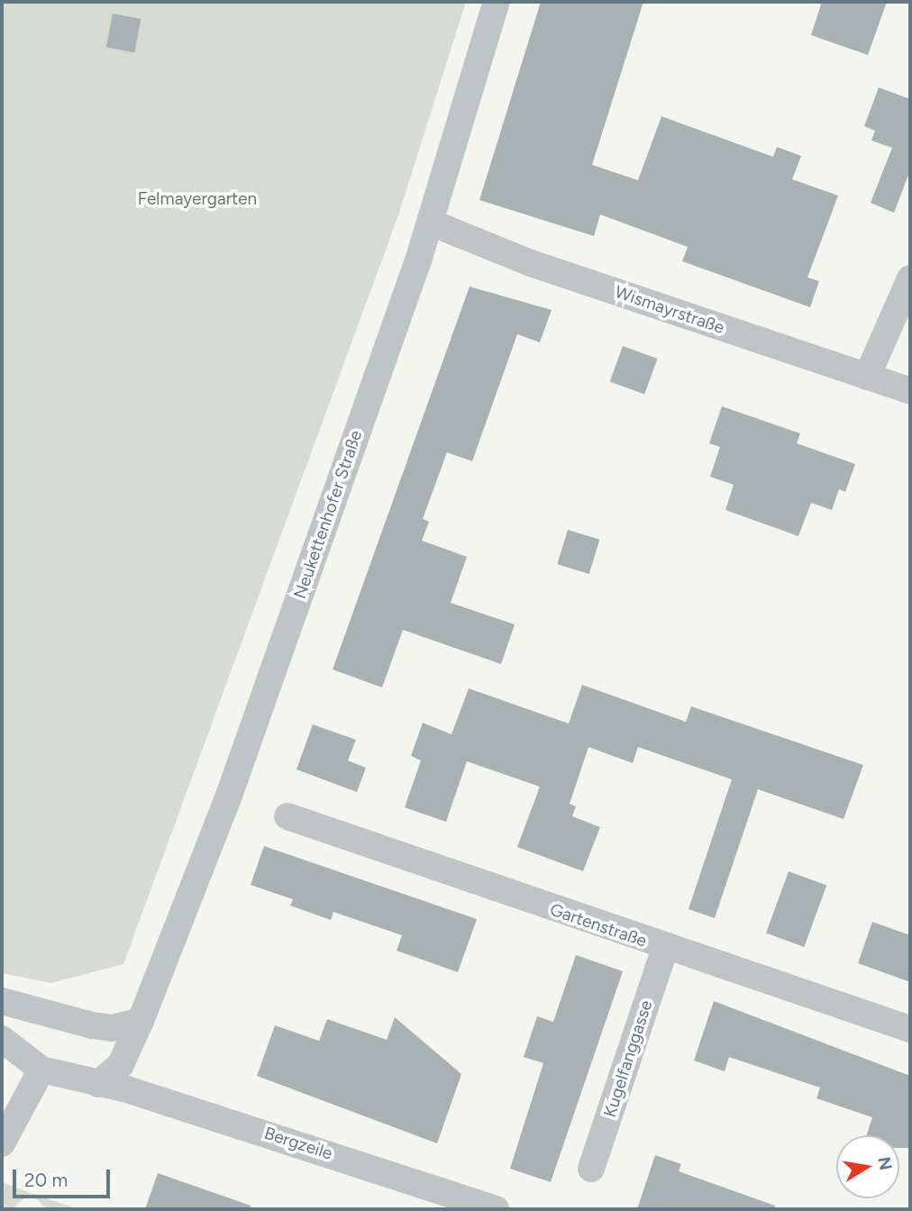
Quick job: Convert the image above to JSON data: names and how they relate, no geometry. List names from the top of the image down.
{
  "streets": {
    "street": [
      "Wismayrstraße",
      "Neukettenhofer Straße",
      "Gartenstraße",
      "Kugelfanggasse",
      "Bergzeile"
    ]
  },
  "crossings": [
    ["Wismayrstraße", "Neukettenhofer Straße"],
    ["Neukettenhofer Straße", "Bergzeile"],
    ["Gartenstraße", "Kugelfanggasse"]
  ],
  "parks": ["Felmayergarten"],
  "scale_bar": "20 m",
  "north": "right"
}
